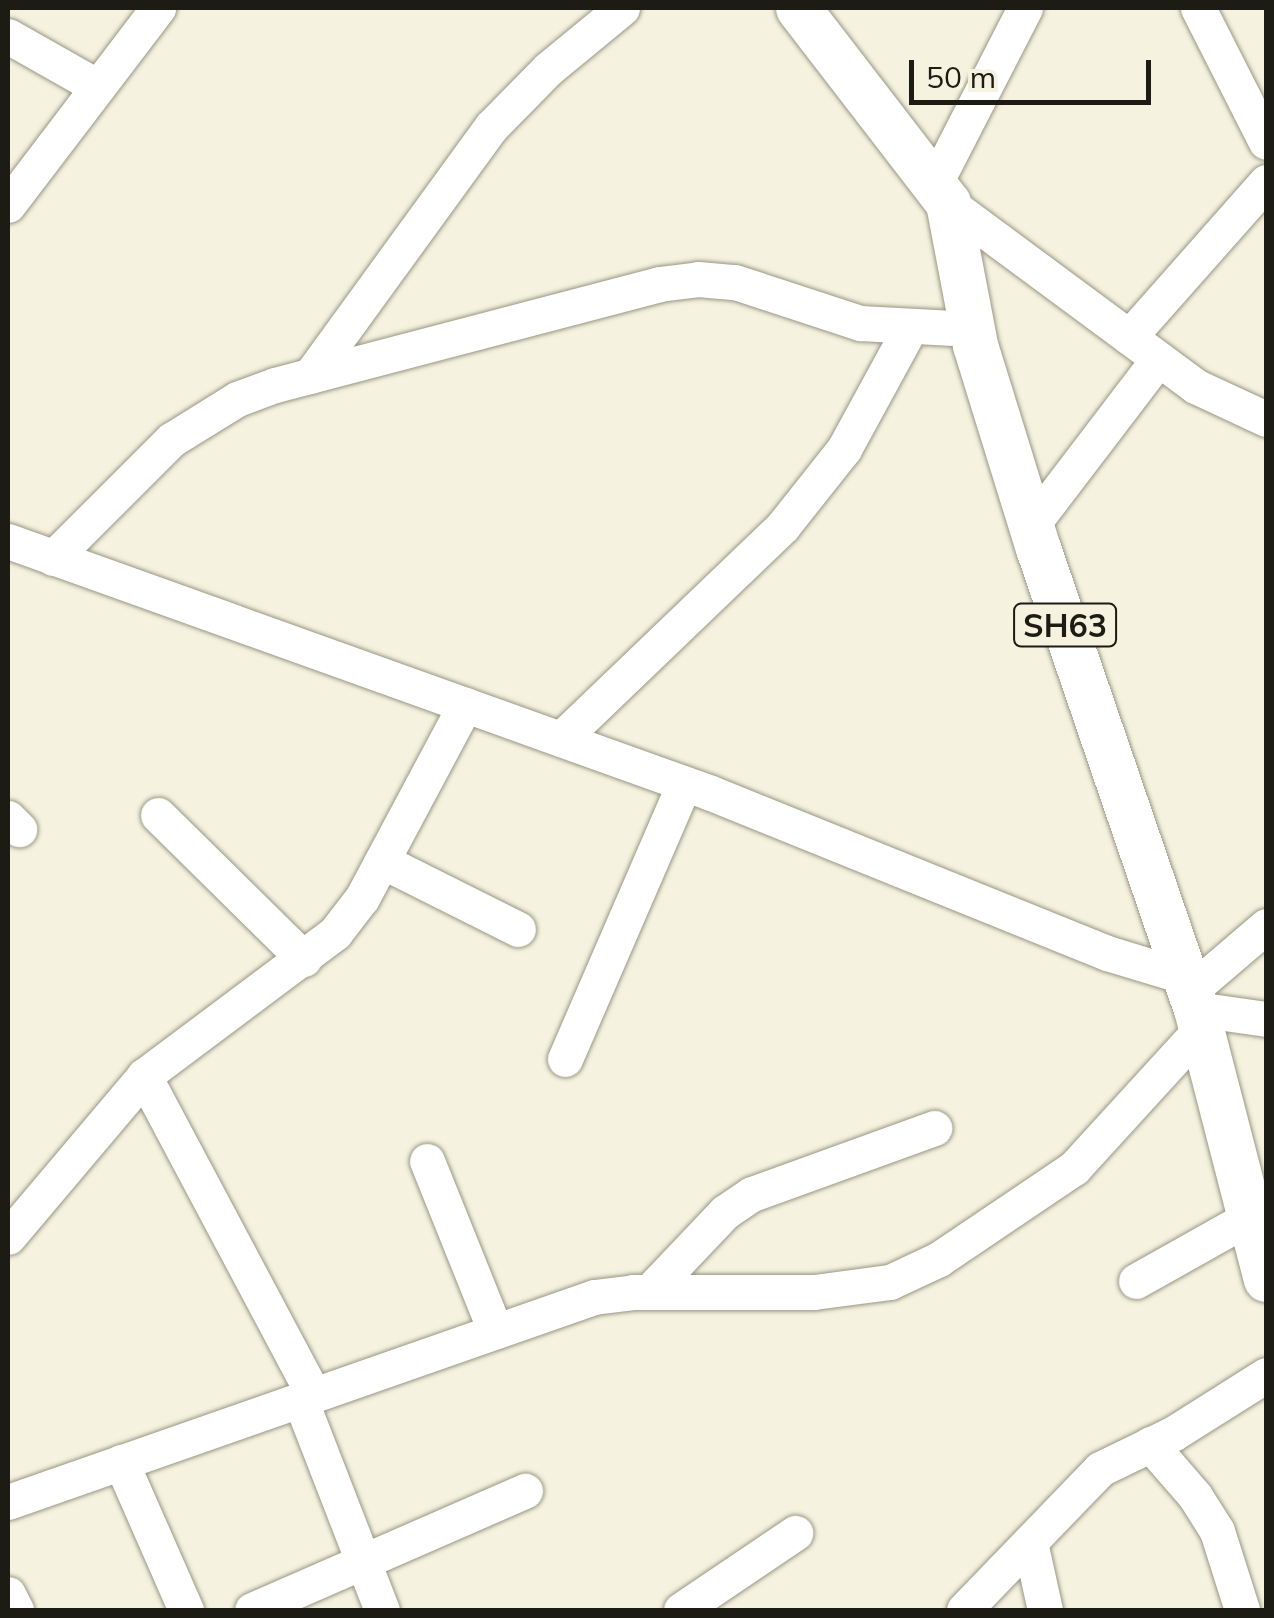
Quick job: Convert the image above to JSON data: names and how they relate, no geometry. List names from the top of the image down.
{
  "streets": {
    "main road": ["SH63"]
  },
  "scale_bar": "50 m"
}
